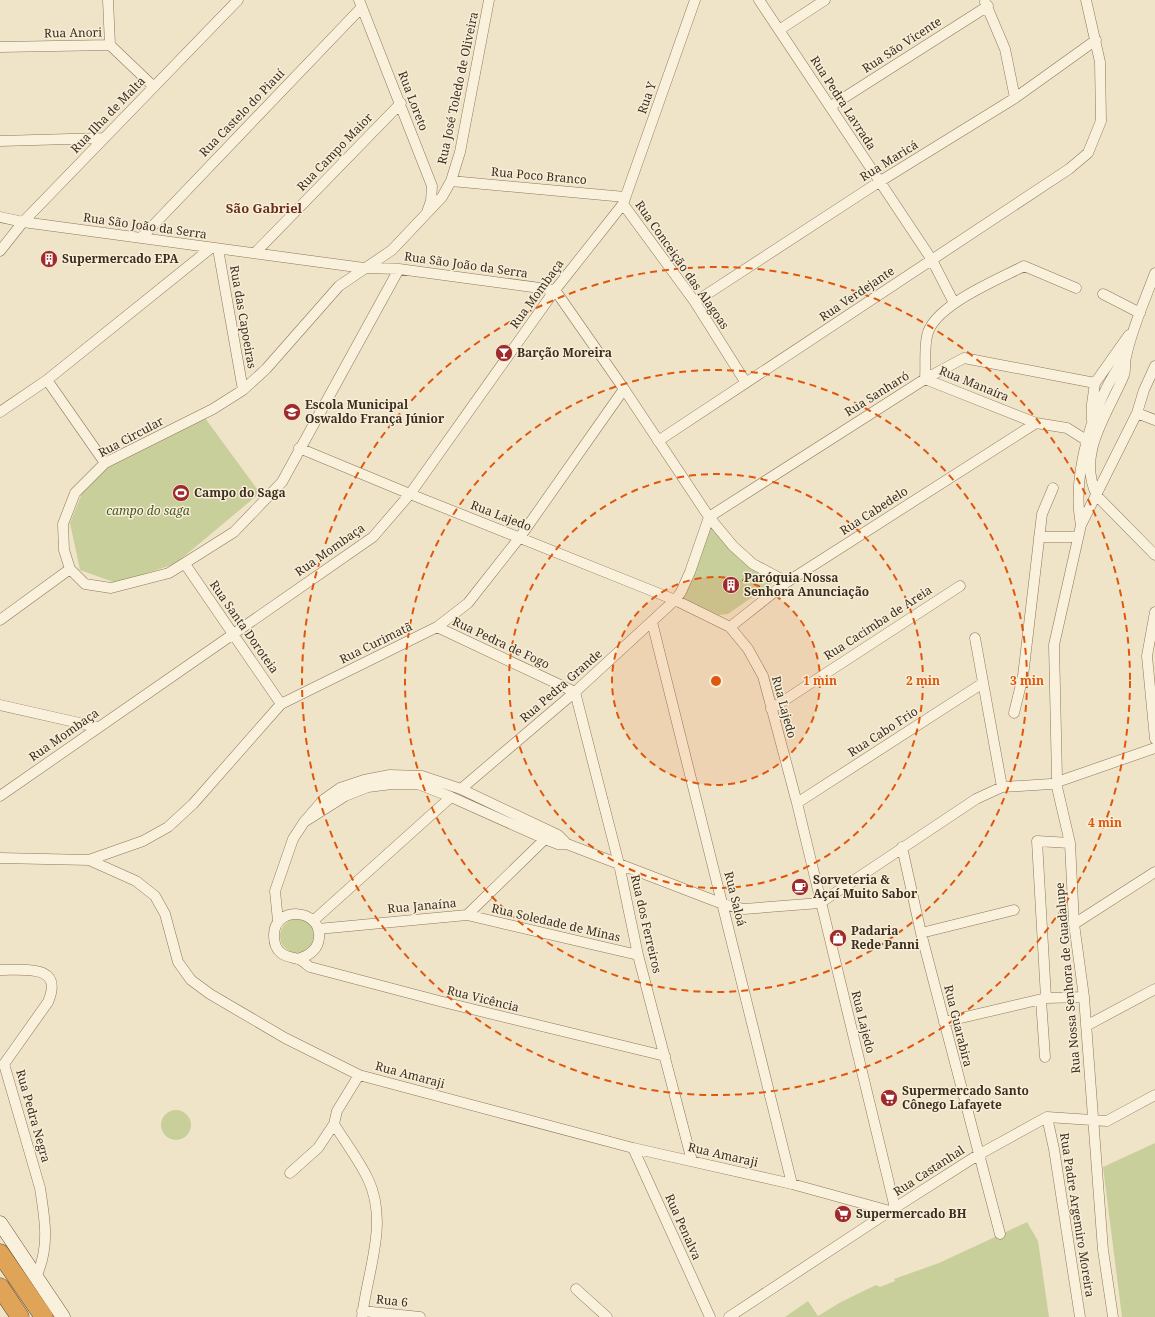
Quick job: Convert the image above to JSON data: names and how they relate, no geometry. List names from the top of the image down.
{
  "streets": {
    "street": [
      "Rua Anori",
      "Rua São Vicente",
      "Rua José Toledo de Oliveira",
      "Rua Y",
      "Rua Loreto",
      "Rua Pedra Lavrada",
      "Rua Castelo do Piauí",
      "Rua Ilha de Malta",
      "Rua Campo Maior",
      "Rua Maricá",
      "Rua Poco Branco",
      "Rua São João da Serra",
      "Rua Conceição das Alagoas",
      "Rua Mombaça",
      "Rua Verdejante",
      "Rua das Capoeiras",
      "Rua Manaíra",
      "Rua Sanharó",
      "Rua Circular",
      "Rua Cabedelo",
      "Rua Lajedo",
      "Rua Cacimba de Areia",
      "Rua Santa Doroteia",
      "Rua Curimatã",
      "Rua Pedra de Fogo",
      "Rua Pedra Grande",
      "Rua Cabo Frio",
      "Rua Saloá",
      "Rua Janaína",
      "Rua Soledade de Minas",
      "Rua dos Ferreiros",
      "Rua Nossa Senhora de Guadalupe",
      "Rua Vicência",
      "Rua Guarabira",
      "Rua Amaraji",
      "Rua Pedra Negra",
      "Rua Castanhal",
      "Rua Padre Argemiro Moreira",
      "Rua Penalva",
      "Rua 6"
    ]
  },
  "crossings": [
    ["Rua Anori", "Rua Ilha de Malta"],
    ["Rua São Vicente", "Rua Pedra Lavrada"],
    ["Rua José Toledo de Oliveira", "Rua Poco Branco"],
    ["Rua Y", "Rua Poco Branco"],
    ["Rua Y", "Rua Conceição das Alagoas"],
    ["Rua Y", "Rua Mombaça"],
    ["Rua Loreto", "Rua Castelo do Piauí"],
    ["Rua Loreto", "Rua Campo Maior"],
    ["Rua Pedra Lavrada", "Rua Maricá"],
    ["Rua Pedra Lavrada", "Rua Verdejante"],
    ["Rua Pedra Lavrada", "Rua Manaíra"],
    ["Rua Castelo do Piauí", "Rua São João da Serra"],
    ["Rua Ilha de Malta", "Rua São João da Serra"],
    ["Rua Campo Maior", "Rua São João da Serra"],
    ["Rua Maricá", "Rua Conceição das Alagoas"],
    ["Rua Maricá", "Rua Verdejante"],
    ["Rua Poco Branco", "Rua Conceição das Alagoas"],
    ["Rua Poco Branco", "Rua Mombaça"],
    ["Rua São João da Serra", "Rua Mombaça"],
    ["Rua São João da Serra", "Rua das Capoeiras"],
    ["Rua São João da Serra", "Rua Circular"],
    ["Rua Conceição das Alagoas", "Rua Mombaça"],
    ["Rua Conceição das Alagoas", "Rua Verdejante"],
    ["Rua Mombaça", "Rua Lajedo"],
    ["Rua Mombaça", "Rua Santa Doroteia"],
    ["Rua das Capoeiras", "Rua Circular"],
    ["Rua Manaíra", "Rua Sanharó"],
    ["Rua Manaíra", "Rua Cabedelo"],
    ["Rua Circular", "Rua Lajedo"],
    ["Rua Circular", "Rua Santa Doroteia"],
    ["Rua Cabedelo", "Rua Lajedo"],
    ["Rua Lajedo", "Rua Cacimba de Areia"],
    ["Rua Lajedo", "Rua Curimatã"],
    ["Rua Lajedo", "Rua Pedra Grande"],
    ["Rua Lajedo", "Rua Cabo Frio"],
    ["Rua Lajedo", "Rua Amaraji"],
    ["Rua Lajedo", "Rua Castanhal"],
    ["Rua Santa Doroteia", "Rua Curimatã"],
    ["Rua Curimatã", "Rua Pedra de Fogo"],
    ["Rua Curimatã", "Rua Amaraji"],
    ["Rua Pedra de Fogo", "Rua Pedra Grande"],
    ["Rua Pedra de Fogo", "Rua dos Ferreiros"],
    ["Rua Pedra Grande", "Rua Saloá"],
    ["Rua Pedra Grande", "Rua dos Ferreiros"],
    ["Rua Saloá", "Rua Amaraji"],
    ["Rua Janaína", "Rua Soledade de Minas"],
    ["Rua Janaína", "Rua Vicência"],
    ["Rua Soledade de Minas", "Rua dos Ferreiros"],
    ["Rua dos Ferreiros", "Rua Vicência"],
    ["Rua dos Ferreiros", "Rua Amaraji"],
    ["Rua Guarabira", "Rua Castanhal"],
    ["Rua Amaraji", "Rua Castanhal"],
    ["Rua Amaraji", "Rua Penalva"],
    ["Rua Castanhal", "Rua Padre Argemiro Moreira"]
  ],
  "districts": ["São Gabriel"],
  "parks": ["campo do saga"],
  "places": {
    "building": ["Supermercado EPA", "Paróquia Nossa Senhora Anunciação"],
    "bar": ["Barção Moreira"],
    "school or university": ["Escola Municipal Oswaldo França Júnior"],
    "sports": ["Campo do Saga"],
    "cafe": ["Sorveteria & Açaí Muito Sabor"],
    "shop": ["Padaria Rede Panni"],
    "supermarket": ["Supermercado Santo Cônego Lafayete", "Supermercado BH"]
  },
  "rings": [
    "1 min",
    "2 min",
    "3 min",
    "4 min"
  ]
}
